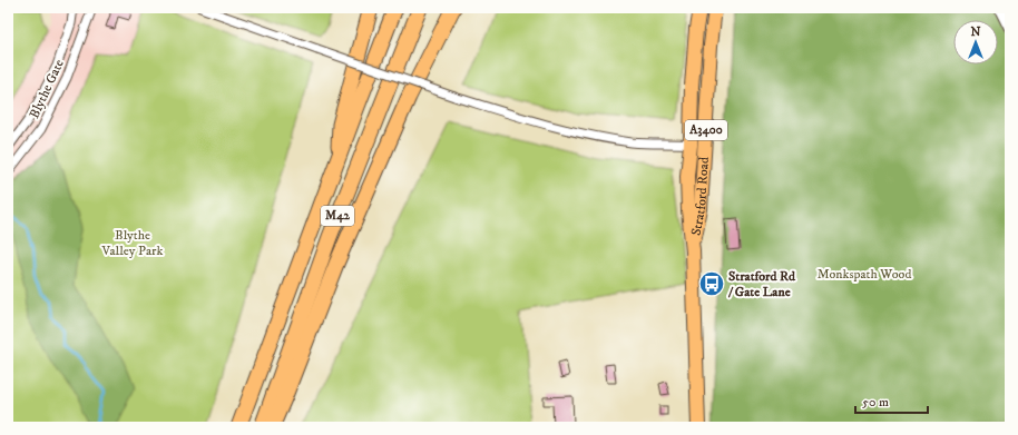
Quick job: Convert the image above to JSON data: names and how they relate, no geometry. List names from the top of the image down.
{
  "streets": {
    "highway": ["M42"],
    "main road": ["A3400", "Stratford Road"],
    "street": ["Blythe Gate"]
  },
  "parks": ["Blythe Valley Park", "Monkspath Wood"],
  "places": {
    "bus stop": ["Stratford Rd / Gate Lane"]
  },
  "scale_bar": "50 m",
  "north": "top"
}
